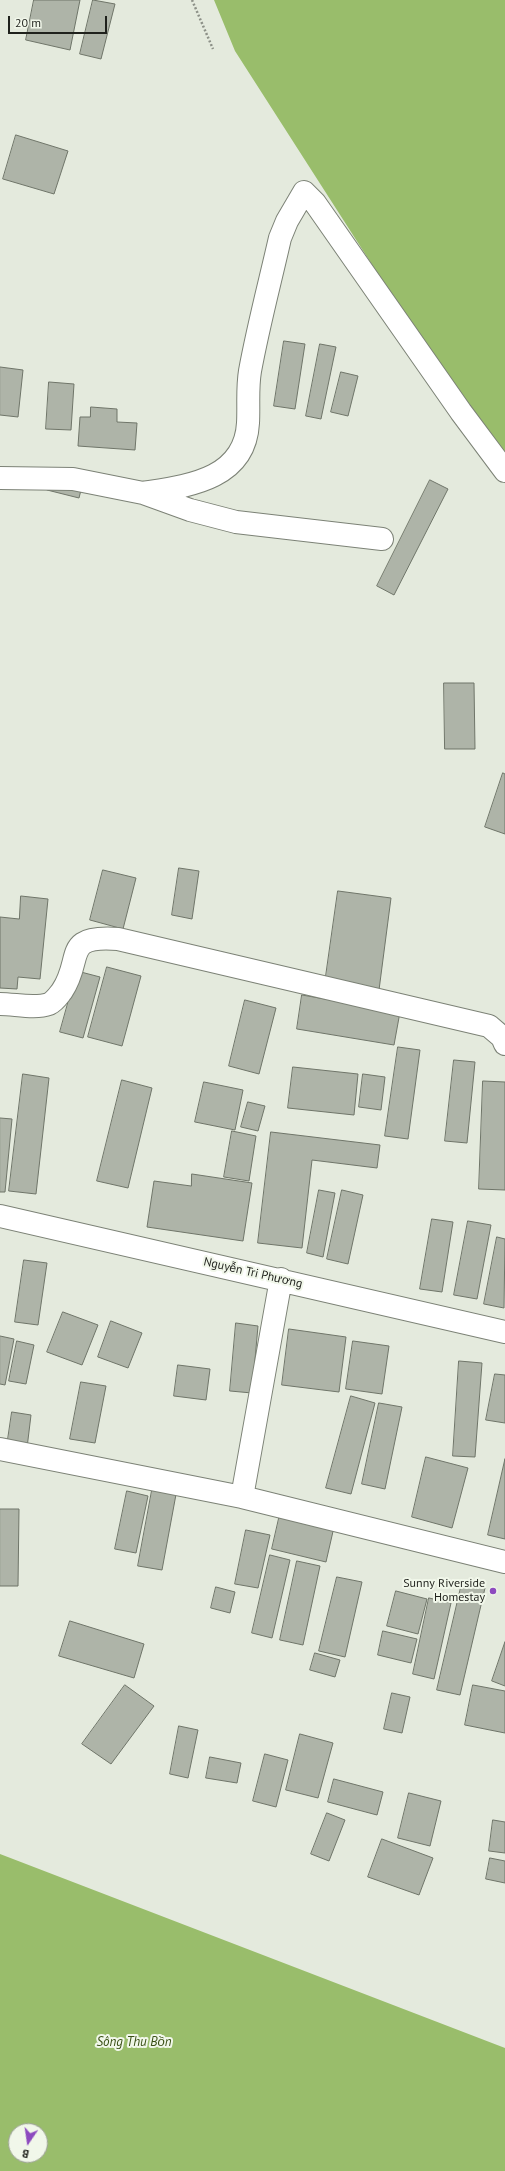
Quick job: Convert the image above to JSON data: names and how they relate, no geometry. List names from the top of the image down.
{
  "streets": {
    "street": ["Nguyễn Tri Phương"]
  },
  "water": ["Sông Thu Bồn"],
  "places": ["Sunny Riverside Homestay"],
  "scale_bar": "20 m",
  "north": "bottom"
}
